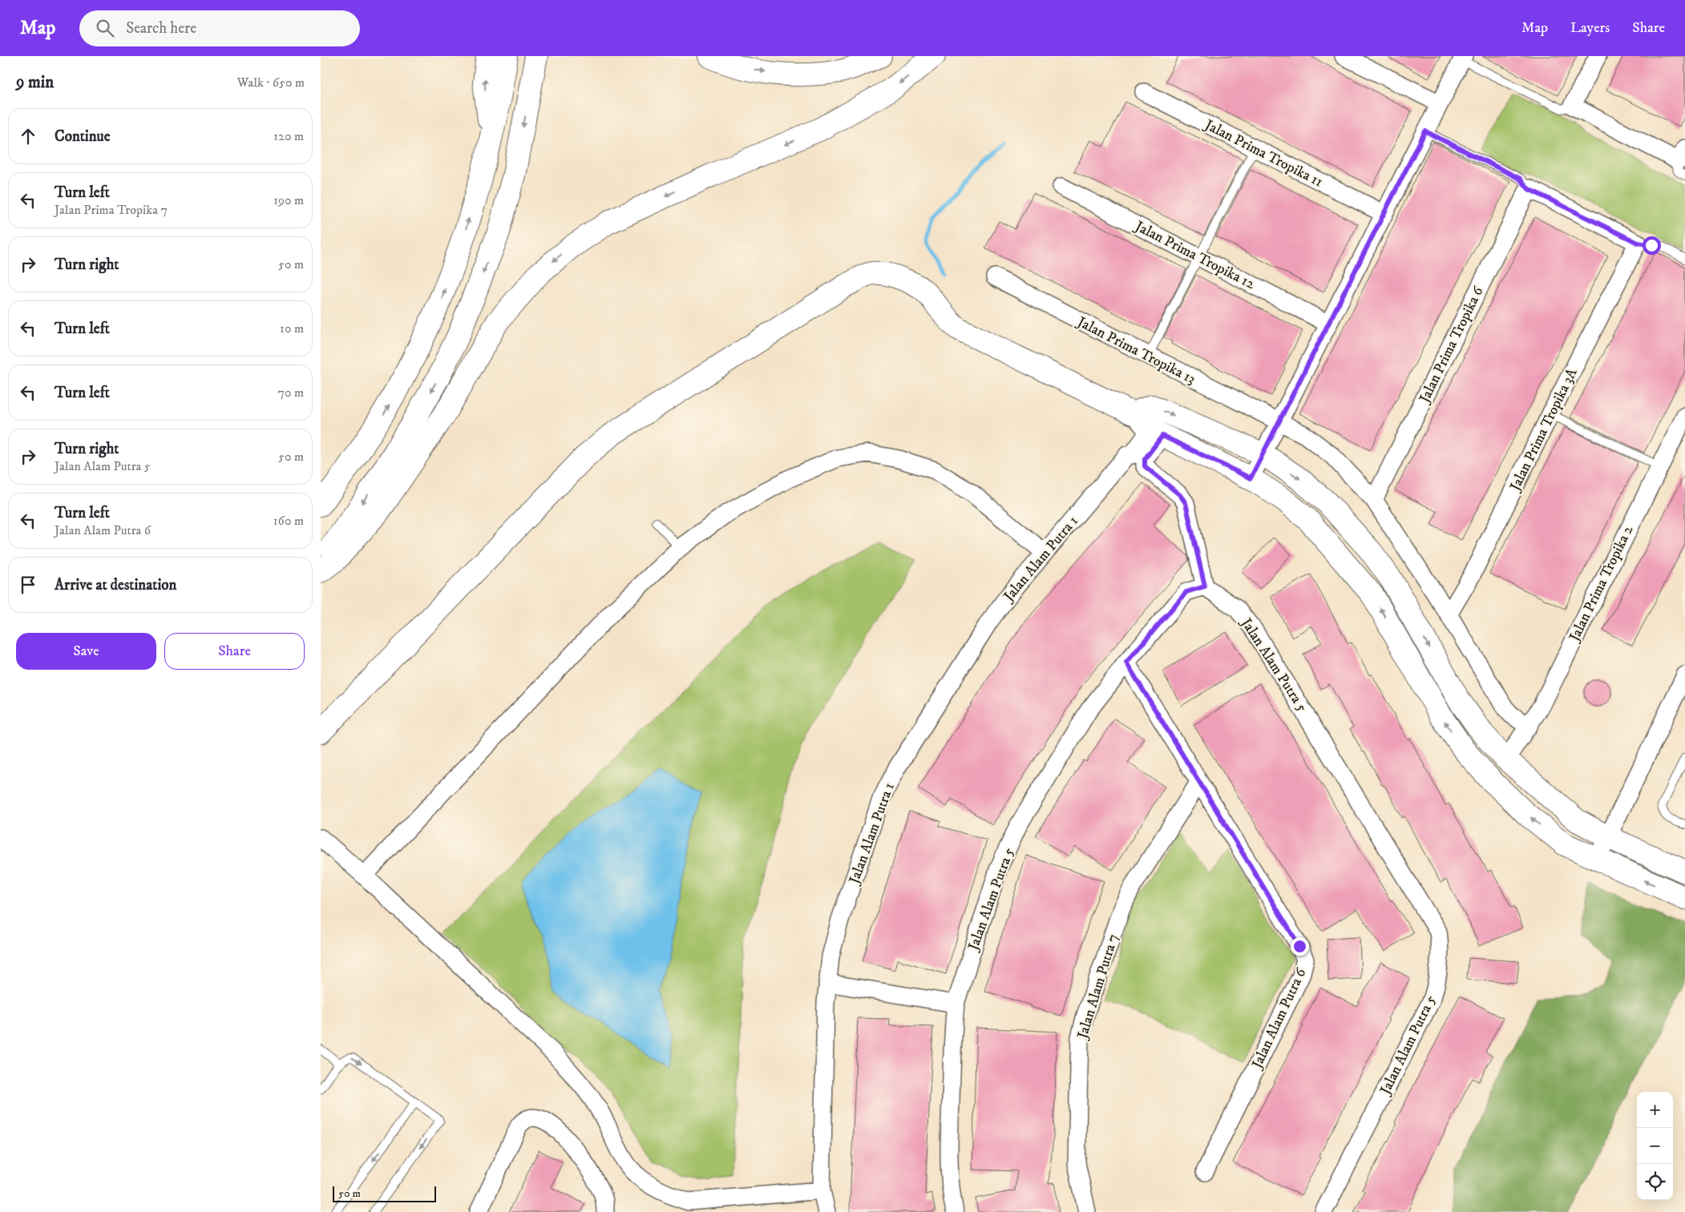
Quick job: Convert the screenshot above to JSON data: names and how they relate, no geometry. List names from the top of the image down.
{
  "streets": {
    "street": [
      "Jalan Prima Tropika 11",
      "Jalan Prima Tropika 12",
      "Jalan Prima Tropika 6",
      "Jalan Prima Tropika 13",
      "Jalan Prima Tropika 3A",
      "Jalan Alam Putra 1",
      "Jalan Prima Tropika 2",
      "Jalan Alam Putra 5",
      "Jalan Alam Putra 7",
      "Jalan Alam Putra 6"
    ]
  },
  "crossings": [
    ["Jalan Prima Tropika 6", "Jalan Prima Tropika 13"],
    ["Jalan Prima Tropika 13", "Jalan Prima Tropika 3A"],
    ["Jalan Prima Tropika 13", "Jalan Prima Tropika 2"],
    ["Jalan Alam Putra 5", "Jalan Alam Putra 6"],
    ["Jalan Alam Putra 7", "Jalan Alam Putra 6"]
  ],
  "scale_bar": "50 m",
  "page": {
    "header": "Map",
    "search": "Search here",
    "nav": ["Map", "Layers", "Share"],
    "heading": ["9 min", "Walk · 650 m"],
    "list": [
      ["Continue", "120 m"],
      ["Turn left", "Jalan Prima Tropika 7", "190 m"],
      ["Turn right", "50 m"],
      ["Turn left", "10 m"],
      ["Turn left", "70 m"],
      ["Turn right", "Jalan Alam Putra 5", "50 m"],
      ["Turn left", "Jalan Alam Putra 6", "160 m"],
      "Arrive at destination"
    ],
    "buttons": ["Save", "Share"],
    "map_buttons": ["+", "−"],
    "scale": "50 m"
  }
}
